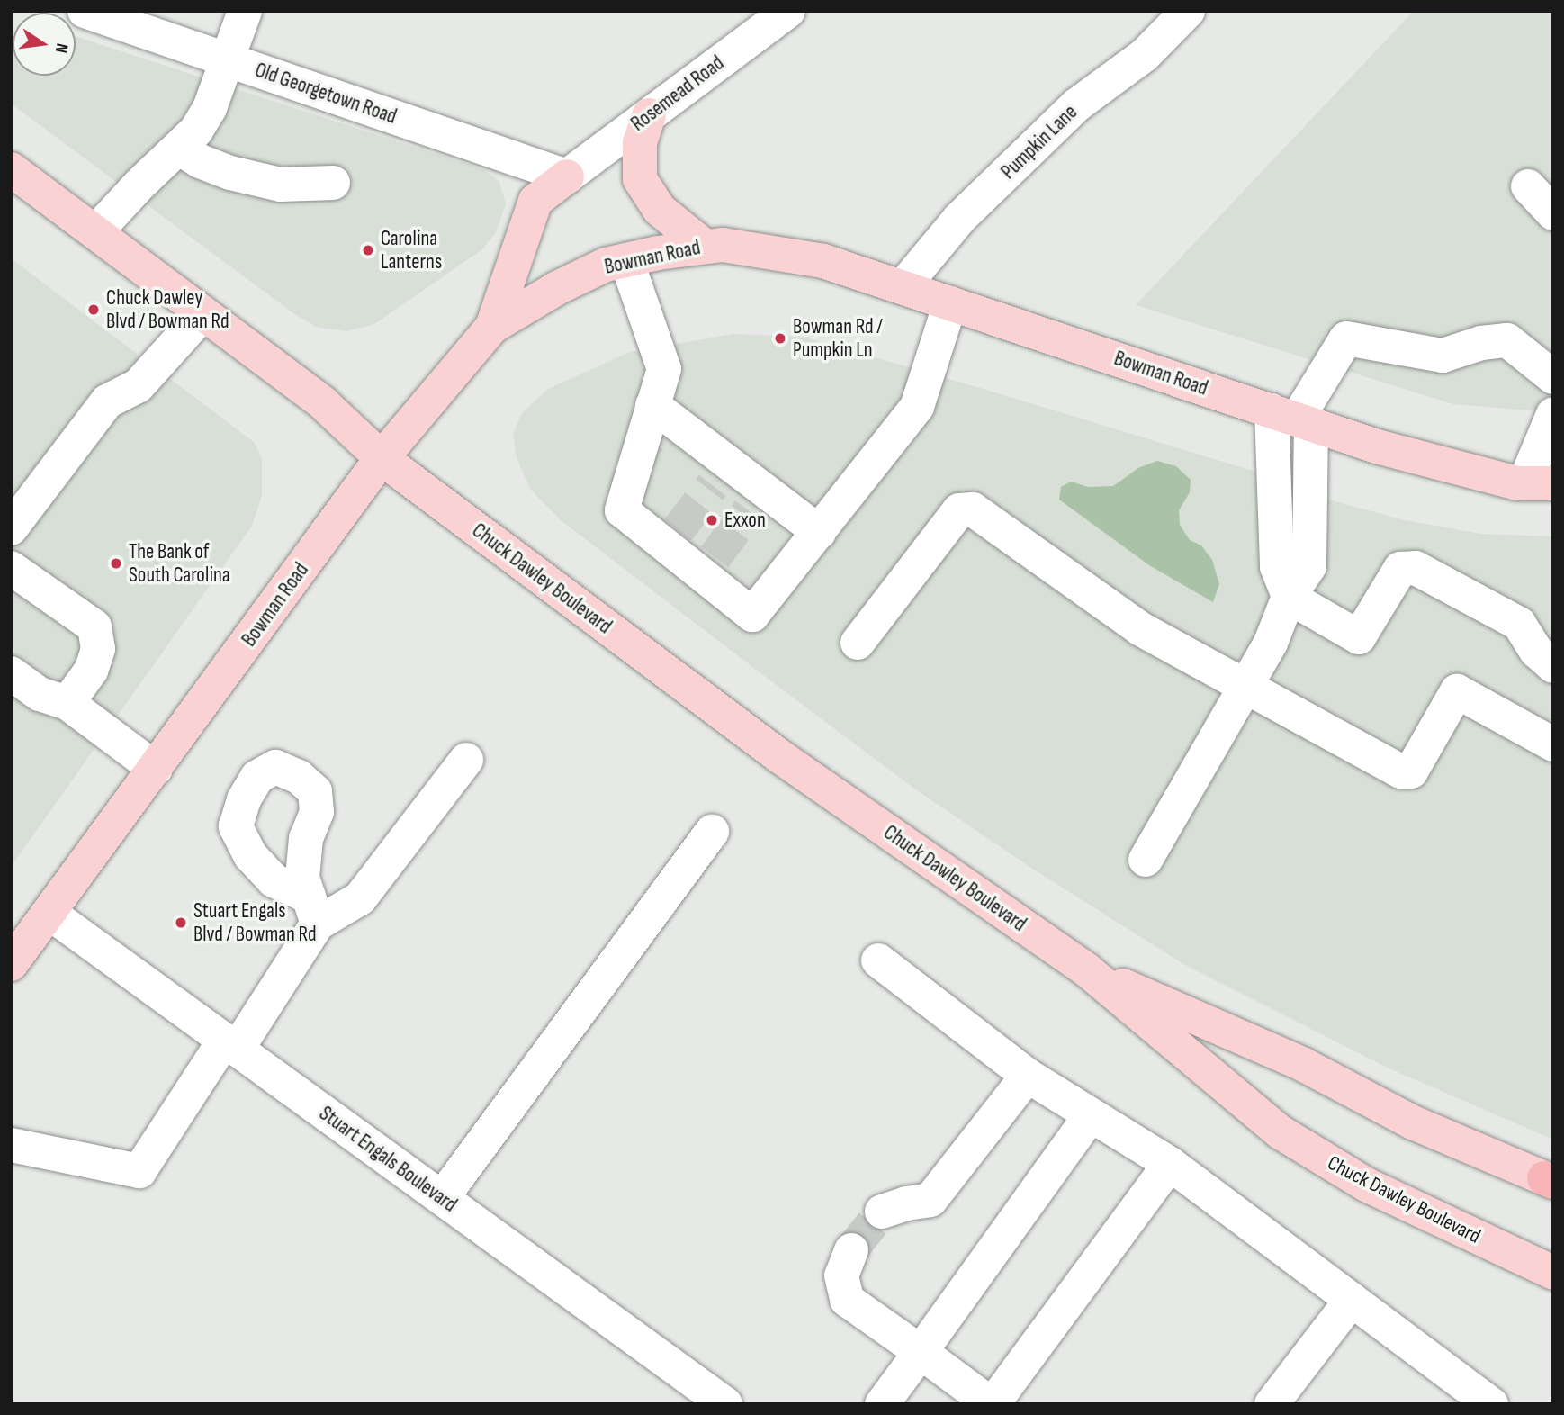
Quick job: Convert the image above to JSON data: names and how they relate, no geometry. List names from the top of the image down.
{
  "streets": {
    "main road": ["Bowman Road", "Chuck Dawley Boulevard"],
    "street": [
      "Old Georgetown Road",
      "Rosemead Road",
      "Pumpkin Lane",
      "Stuart Engals Boulevard"
    ]
  },
  "crossings": [
    ["Old Georgetown Road", "Rosemead Road"],
    ["Pumpkin Lane", "Bowman Road"],
    ["Bowman Road", "Chuck Dawley Boulevard"],
    ["Bowman Road", "Stuart Engals Boulevard"]
  ],
  "places": [
    "Carolina Lanterns",
    "Chuck Dawley Blvd / Bowman Rd",
    "Bowman Rd / Pumpkin Ln",
    "Exxon",
    "The Bank of South Carolina",
    "Stuart Engals Blvd / Bowman Rd"
  ],
  "north": "right"
}
